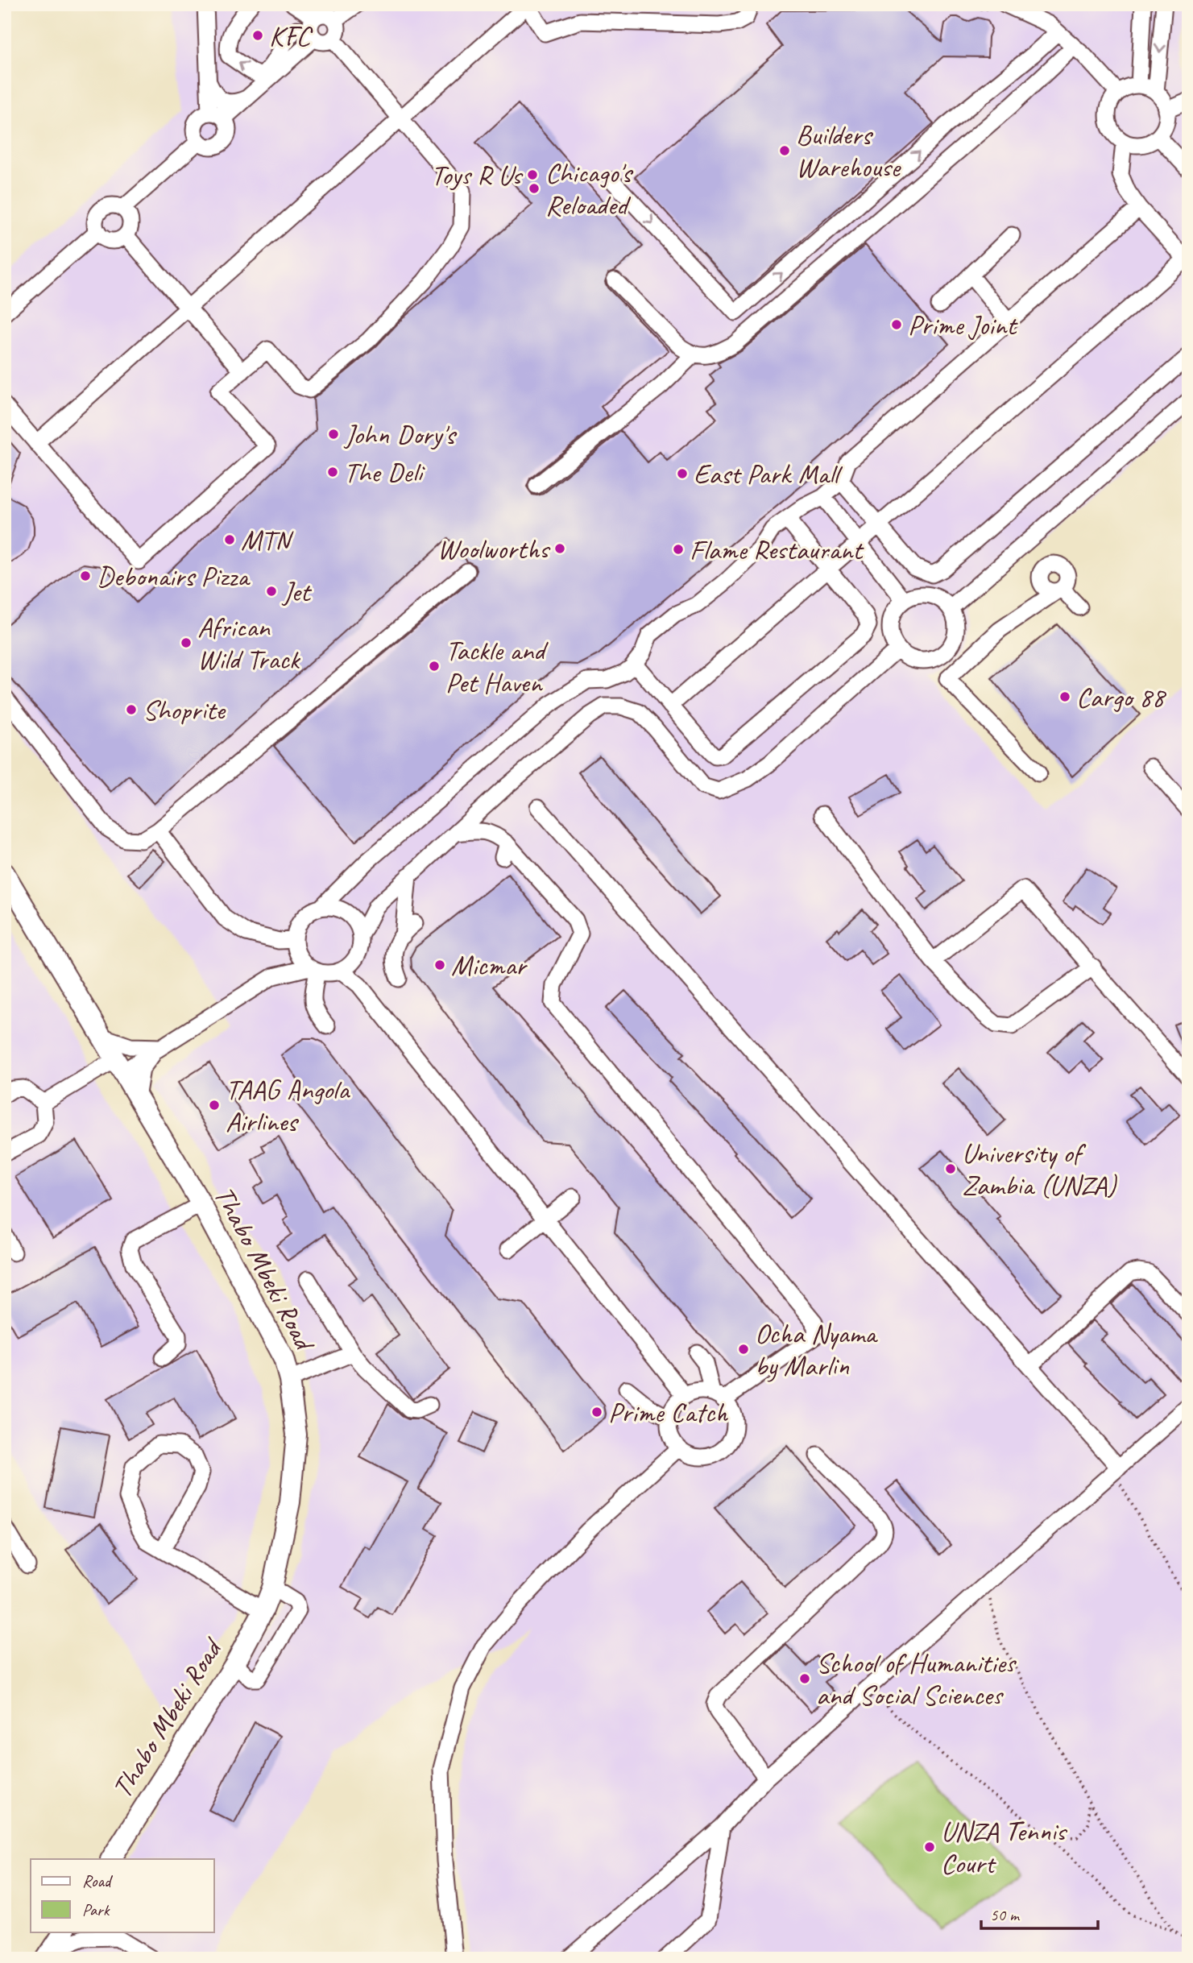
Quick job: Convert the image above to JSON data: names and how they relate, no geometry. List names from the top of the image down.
{
  "streets": {
    "main road": ["Thabo Mbeki Road"]
  },
  "places": [
    "KFC",
    "Builders Warehouse",
    "Toys R Us",
    "Chicago's Reloaded",
    "Prime Joint",
    "John Dory's",
    "The Deli",
    "East Park Mall",
    "MTN",
    "Woolworths",
    "Flame Restaurant",
    "Debonairs Pizza",
    "Jet",
    "African Wild Track",
    "Tackle and Pet Haven",
    "Cargo 88",
    "Shoprite",
    "Micmar",
    "TAAG Angola Airlines",
    "University of Zambia (UNZA)",
    "Ocha Nyama by Marlin",
    "Prime Catch",
    "School of Humanities and Social Sciences",
    "UNZA Tennis Court"
  ],
  "legend": ["Road", "Park"],
  "scale_bar": "50 m"
}
